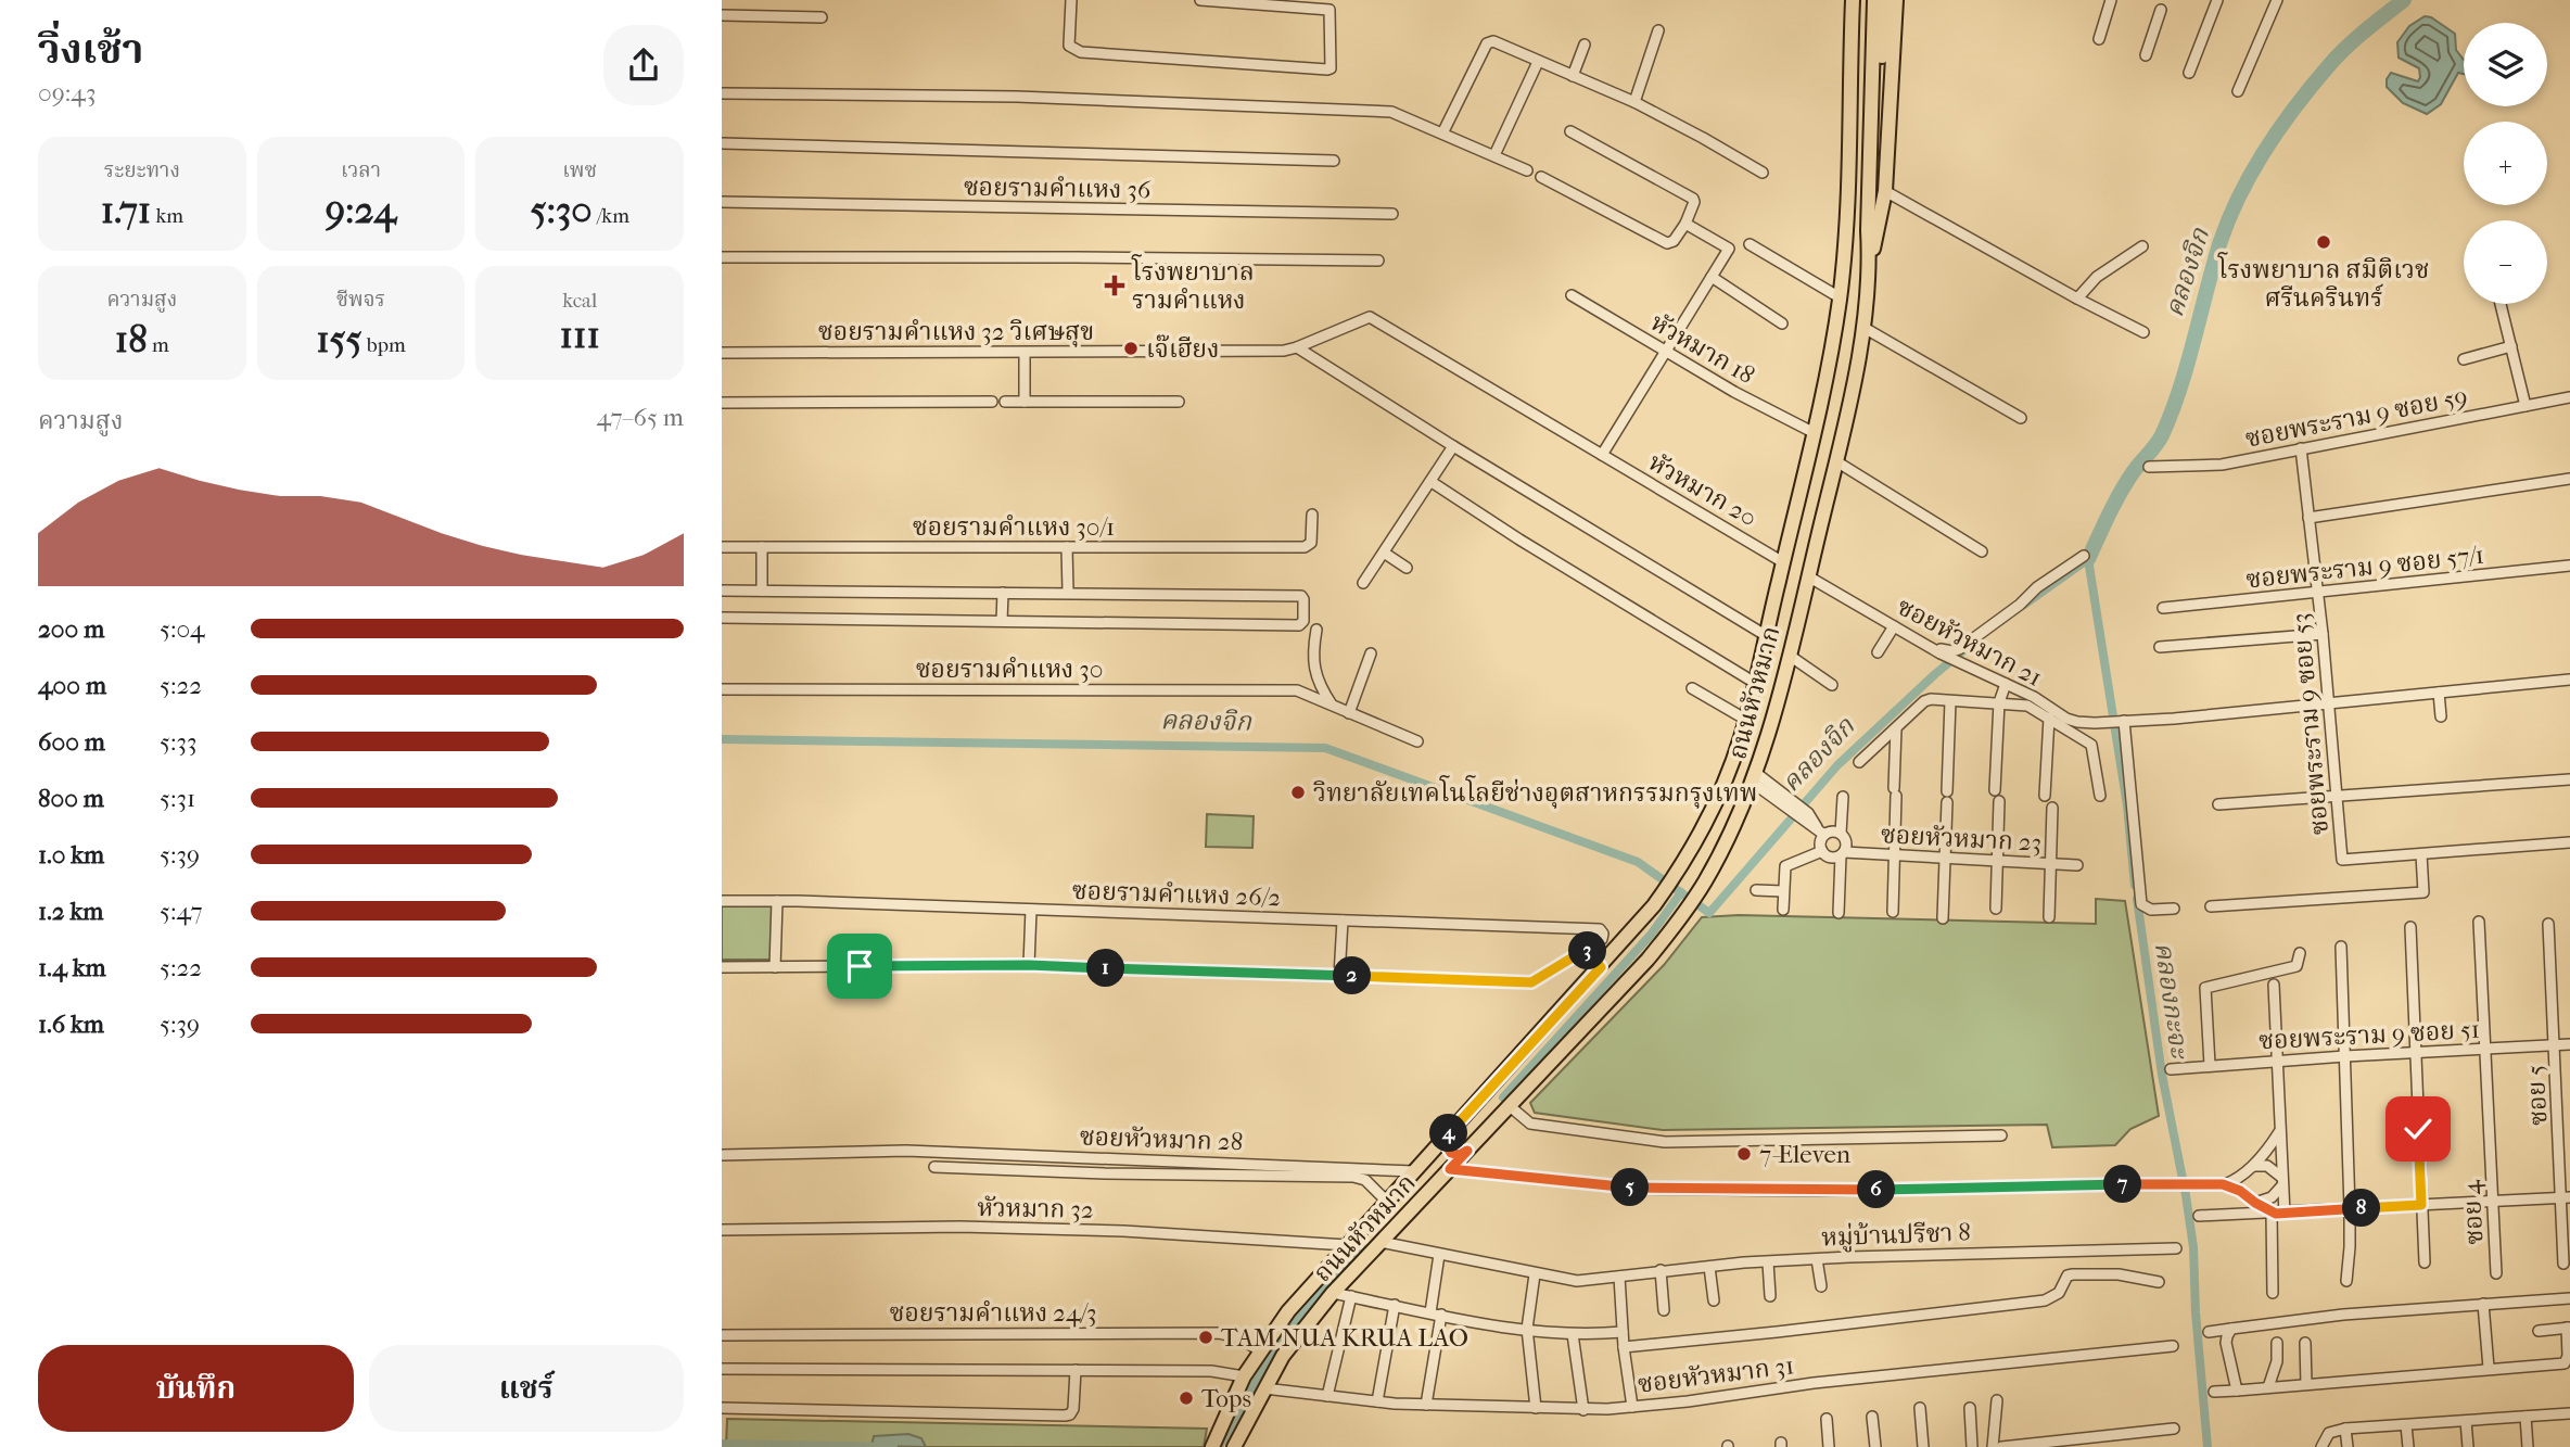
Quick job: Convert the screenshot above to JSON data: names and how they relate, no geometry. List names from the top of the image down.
{
  "streets": {
    "main road": ["ถนนหัวหมาก"],
    "street": [
      "ซอยรามคำแหง 36",
      "ซอยรามคำแหง 32 วิเศษสุข",
      "หัวหมาก 18",
      "ซอยพระราม 9 ซอย 59",
      "หัวหมาก 20",
      "ซอยรามคำแหง 30/1",
      "ซอยพระราม 9 ซอย 57/1",
      "ซอยหัวหมาก 21",
      "ซอยรามคำแหง 30",
      "ซอยพระราม 9 ซอย 53",
      "ซอยหัวหมาก 23",
      "ซอยรามคำแหง 26/2",
      "ซอยพระราม 9 ซอย 51",
      "ซอย 5",
      "ซอยหัวหมาก 28",
      "หัวหมาก 32",
      "ซอย 4",
      "หมู่บ้านปรีชา 8",
      "ซอยรามคำแหง 24/3",
      "ซอยหัวหมาก 31"
    ]
  },
  "crossings": [
    ["ซอยรามคำแหง 32 วิเศษสุข", "หัวหมาก 20"],
    ["หัวหมาก 18", "ถนนหัวหมาก"],
    ["ซอยพระราม 9 ซอย 59", "ซอยพระราม 9 ซอย 53"],
    ["หัวหมาก 20", "ถนนหัวหมาก"],
    ["ซอยพระราม 9 ซอย 57/1", "ซอยพระราม 9 ซอย 53"],
    ["ซอยหัวหมาก 21", "ถนนหัวหมาก"],
    ["ซอยหัวหมาก 21", "ซอยพระราม 9 ซอย 53"],
    ["ถนนหัวหมาก", "ซอยหัวหมาก 28"],
    ["ถนนหัวหมาก", "หัวหมาก 32"],
    ["ถนนหัวหมาก", "หมู่บ้านปรีชา 8"],
    ["ถนนหัวหมาก", "ซอยรามคำแหง 24/3"],
    ["ถนนหัวหมาก", "ซอยหัวหมาก 31"],
    ["ซอยพระราม 9 ซอย 51", "ซอย 5"],
    ["ซอยพระราม 9 ซอย 51", "ซอย 4"]
  ],
  "water": ["คลองจิก", "คลองกะจะ"],
  "places": {
    "other": [
      "โรงพยาบาล สมิติเวช ศรีนครินทร์",
      "เจ๊เฮียง",
      "วิทยาลัยเทคโนโลยีช่างอุตสาหกรรมกรุงเทพ",
      "7-Eleven",
      "TAM NUA KRUA LAO",
      "Tops"
    ],
    "health": ["โรงพยาบาล รามคำแหง"]
  },
  "page": {
    "heading": ["วิ่งเช้า", "09:43"],
    "map_buttons": ["+", "−"],
    "stats": [
      ["ระยะทาง", "1.71 km"],
      ["เวลา", "9:24"],
      ["เพซ", "5:30 /km"],
      ["ความสูง", "18 m"],
      ["ชีพจร", "155 bpm"],
      ["kcal", "111"]
    ],
    "chart": ["ความสูง", "47–65 m"],
    "list": [
      {
        "name": "200 m",
        "note": "5:04"
      },
      {
        "name": "400 m",
        "note": "5:22"
      },
      {
        "name": "600 m",
        "note": "5:33"
      },
      {
        "name": "800 m",
        "note": "5:31"
      },
      {
        "name": "1.0 km",
        "note": "5:39"
      },
      {
        "name": "1.2 km",
        "note": "5:47"
      },
      {
        "name": "1.4 km",
        "note": "5:22"
      },
      {
        "name": "1.6 km",
        "note": "5:39"
      }
    ],
    "pins": [
      "3",
      "1",
      "2",
      "4",
      "7",
      "5",
      "6",
      "8"
    ],
    "buttons": ["บันทึก", "แชร์"]
  }
}
